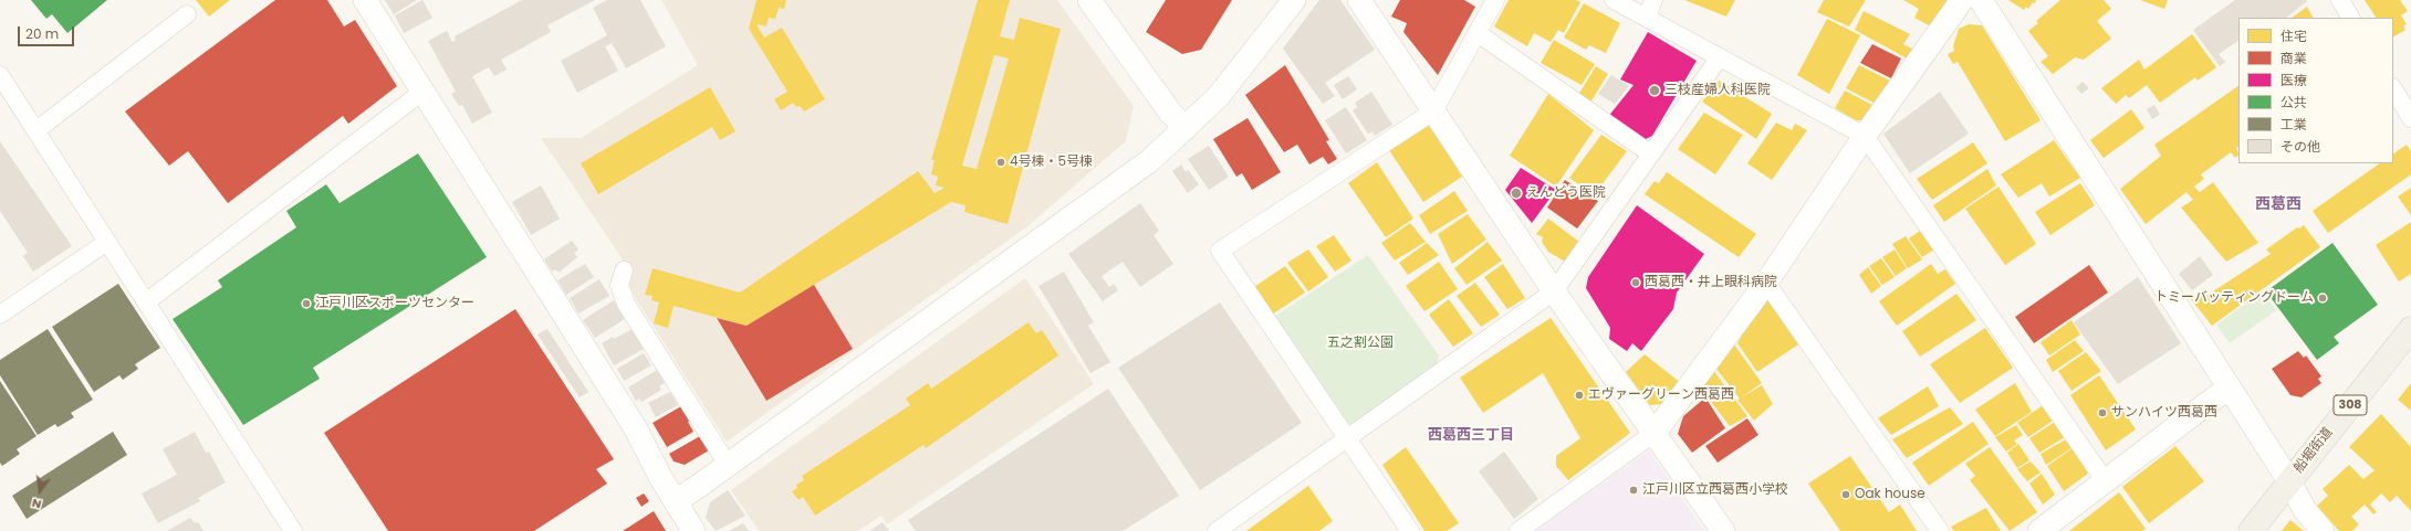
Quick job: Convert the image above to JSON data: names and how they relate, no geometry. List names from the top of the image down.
{
  "streets": {
    "main road": ["308", "船堀街道"]
  },
  "districts": ["西葛西", "西葛西三丁目"],
  "parks": ["五之割公園"],
  "places": [
    "三枝産婦人科医院",
    "4号棟・5号棟",
    "えんどう医院",
    "西葛西・井上眼科病院",
    "トミーバッティングドーム",
    "江戸川区スポーツセンター",
    "エヴァーグリーン西葛西",
    "サンハイツ西葛西",
    "江戸川区立西葛西小学校",
    "Oak house"
  ],
  "legend": [
    "住宅",
    "商業",
    "医療",
    "公共",
    "工業",
    "その他"
  ],
  "scale_bar": "20 m",
  "north": "bottom"
}
